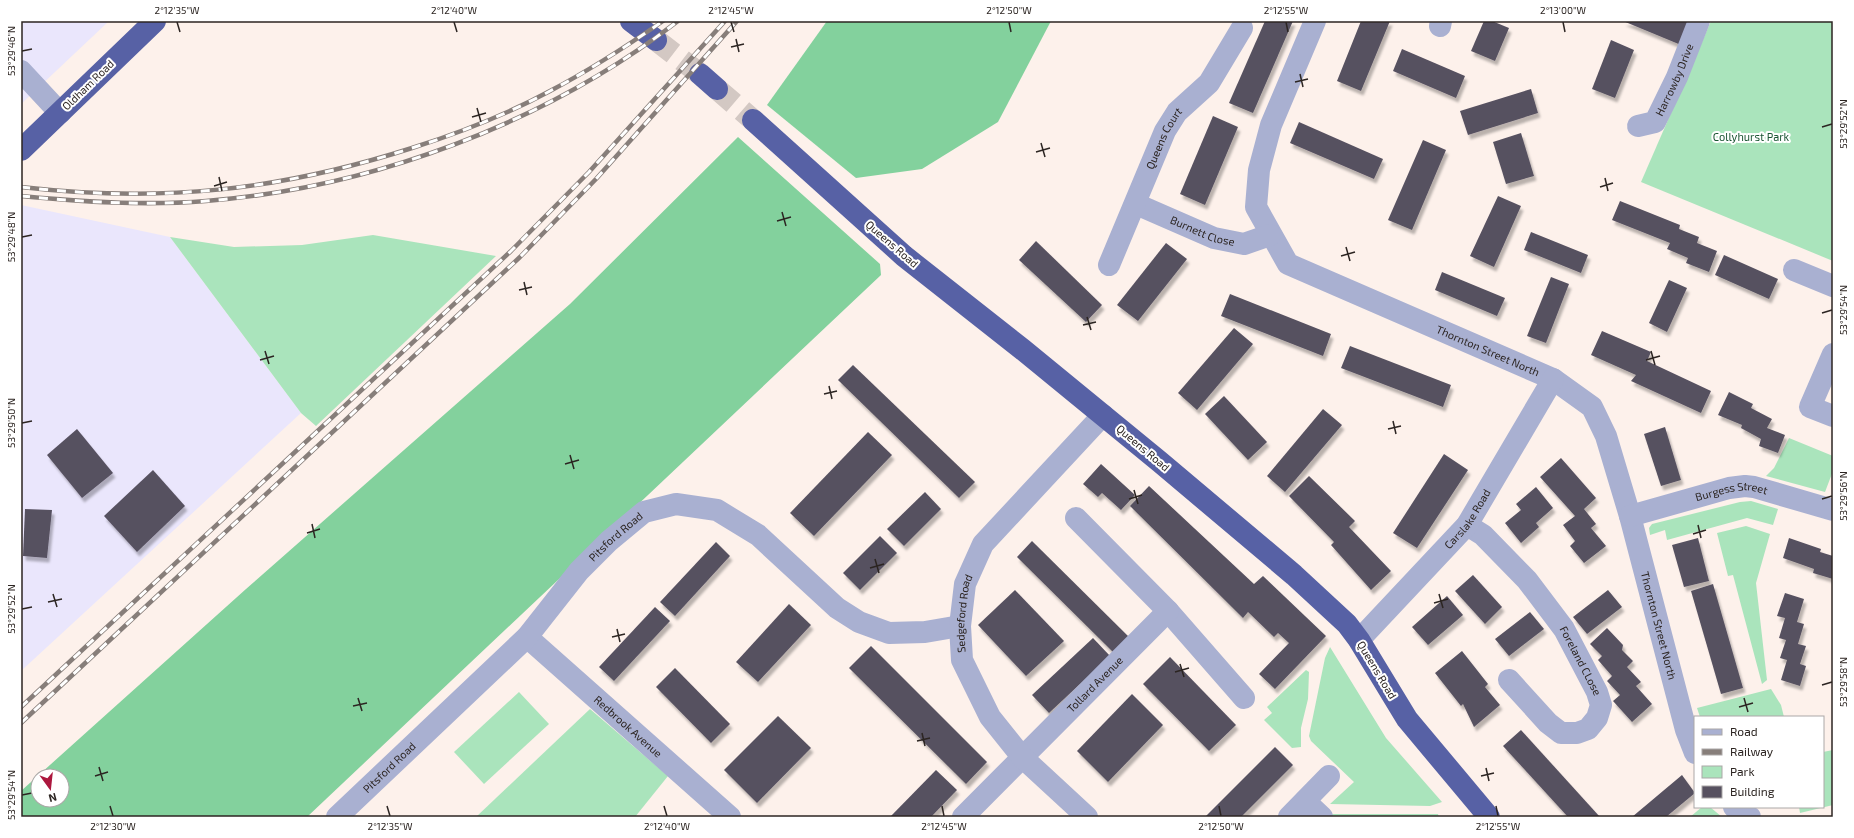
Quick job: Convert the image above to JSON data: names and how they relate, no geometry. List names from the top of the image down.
{
  "streets": {
    "highway": ["Oldham Road", "Queens Road"],
    "street": [
      "Harrowby Drive",
      "Queens Court",
      "Burnett Close",
      "Thornton Street North",
      "Burgess Street",
      "Carslake Road",
      "Pitsford Road",
      "Sedgeford Road",
      "Foreland CLose",
      "Tollard Avenue",
      "Redbrook Avenue"
    ]
  },
  "crossings": [
    ["Queens Court", "Burnett Close"],
    ["Burnett Close", "Thornton Street North"],
    ["Queens Road", "Carslake Road"],
    ["Queens Road", "Sedgeford Road"],
    ["Thornton Street North", "Burgess Street"],
    ["Thornton Street North", "Carslake Road"],
    ["Carslake Road", "Foreland CLose"],
    ["Pitsford Road", "Sedgeford Road"],
    ["Pitsford Road", "Redbrook Avenue"],
    ["Sedgeford Road", "Tollard Avenue"]
  ],
  "parks": ["Collyhurst Park"],
  "legend": [
    "Road",
    "Railway",
    "Park",
    "Building"
  ],
  "north": "bottom",
  "coordinates": [
    "2°12'35\"W",
    "2°12'40\"W",
    "2°12'45\"W",
    "2°12'50\"W",
    "2°12'55\"W",
    "2°13'00\"W",
    "53°29'46\"N",
    "53°29'52\"N",
    "53°29'48\"N",
    "53°29'54\"N",
    "53°29'50\"N",
    "53°29'56\"N",
    "53°29'58\"N",
    "2°12'30\"W"
  ]
}
